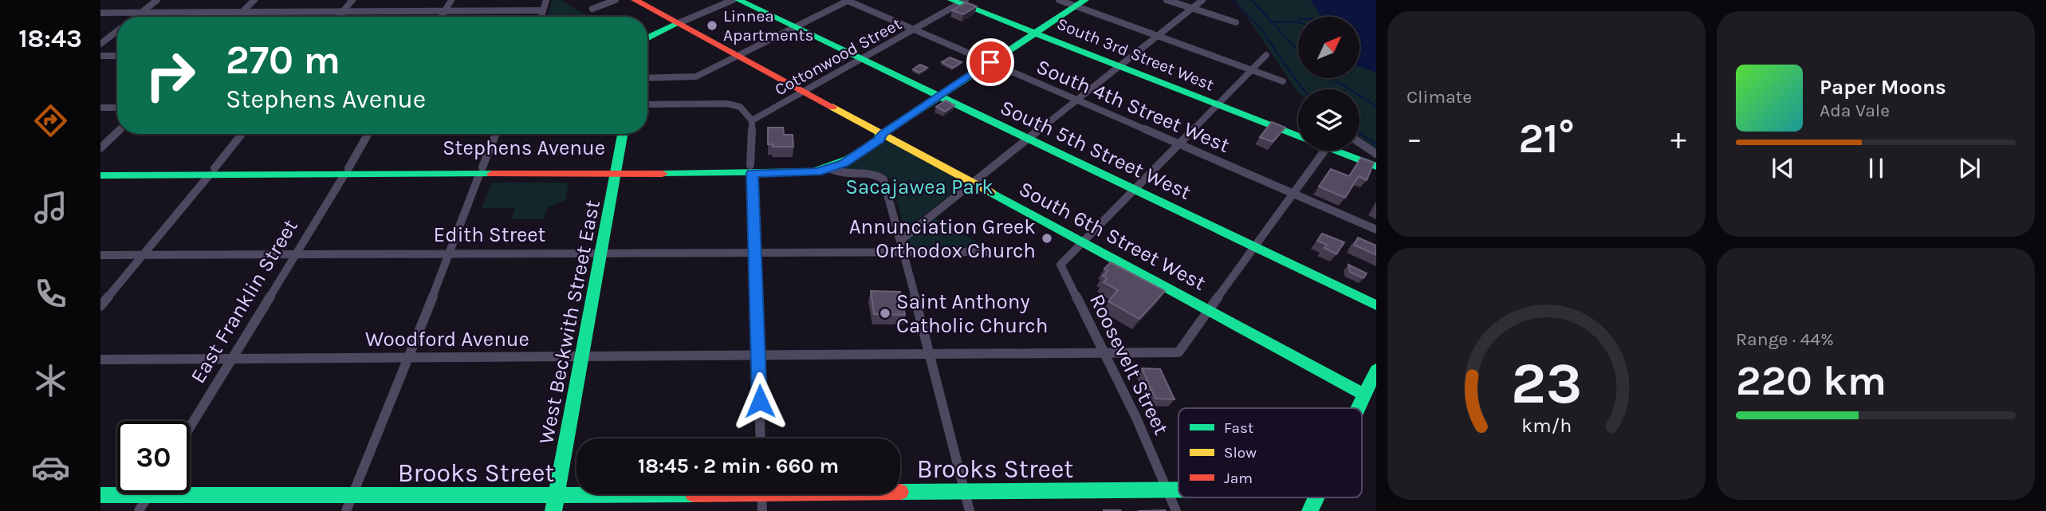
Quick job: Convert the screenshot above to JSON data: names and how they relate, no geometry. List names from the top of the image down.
{
  "streets": {
    "main road": [
      "South 3rd Street West",
      "Stephens Avenue",
      "South 5th Street West",
      "South 6th Street West",
      "West Beckwith Street East",
      "Brooks Street"
    ],
    "street": [
      "Cottonwood Street",
      "South 4th Street West",
      "Edith Street",
      "East Franklin Street",
      "Woodford Avenue",
      "Roosevelt Street"
    ]
  },
  "crossings": [
    ["South 3rd Street West", "Cottonwood Street"],
    ["Cottonwood Street", "South 4th Street West"],
    ["Cottonwood Street", "South 5th Street West"],
    ["Cottonwood Street", "South 6th Street West"],
    ["Stephens Avenue", "South 6th Street West"],
    ["Stephens Avenue", "East Franklin Street"],
    ["Stephens Avenue", "West Beckwith Street East"],
    ["Edith Street", "East Franklin Street"],
    ["Edith Street", "West Beckwith Street East"],
    ["South 6th Street West", "Woodford Avenue"],
    ["South 6th Street West", "Roosevelt Street"],
    ["East Franklin Street", "Woodford Avenue"],
    ["West Beckwith Street East", "Woodford Avenue"],
    ["West Beckwith Street East", "Brooks Street"],
    ["Woodford Avenue", "Roosevelt Street"],
    ["Roosevelt Street", "Brooks Street"]
  ],
  "parks": ["Sacajawea Park"],
  "places": ["Linnea Apartments", "Annunciation Greek Orthodox Church", "Saint Anthony Catholic Church"],
  "legend": ["Fast", "Slow", "Jam"],
  "north": "top right",
  "page": {
    "tabs": "18:43",
    "tile": [
      "Climate",
      ["Range · 44%", "220 km"]
    ],
    "turn": ["270 m", "Stephens Avenue"],
    "song": ["Paper Moons", "Ada Vale"],
    "heat": ["−", "21°", "+"],
    "limit": "30",
    "trip": "18:45 · 2 min · 660 m",
    "gauge": ["23", "km/h"]
  }
}
